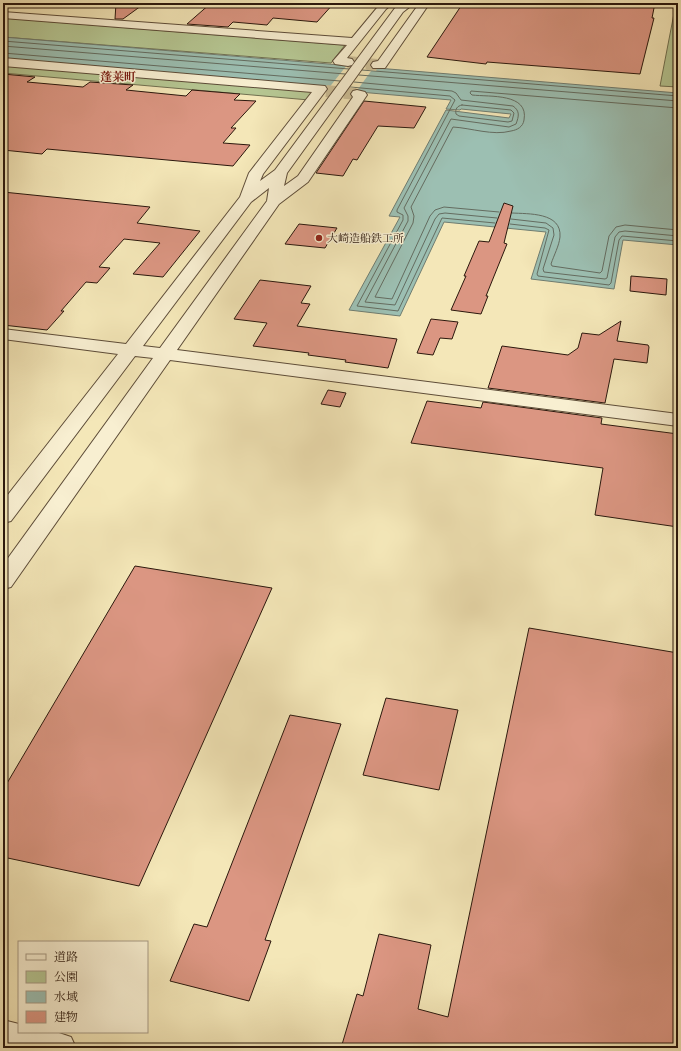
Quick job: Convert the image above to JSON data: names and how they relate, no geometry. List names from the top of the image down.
{
  "districts": ["蓬莱町"],
  "places": ["大崎造船鉄工所"],
  "legend": [
    "道路",
    "公園",
    "水域",
    "建物"
  ]
}
